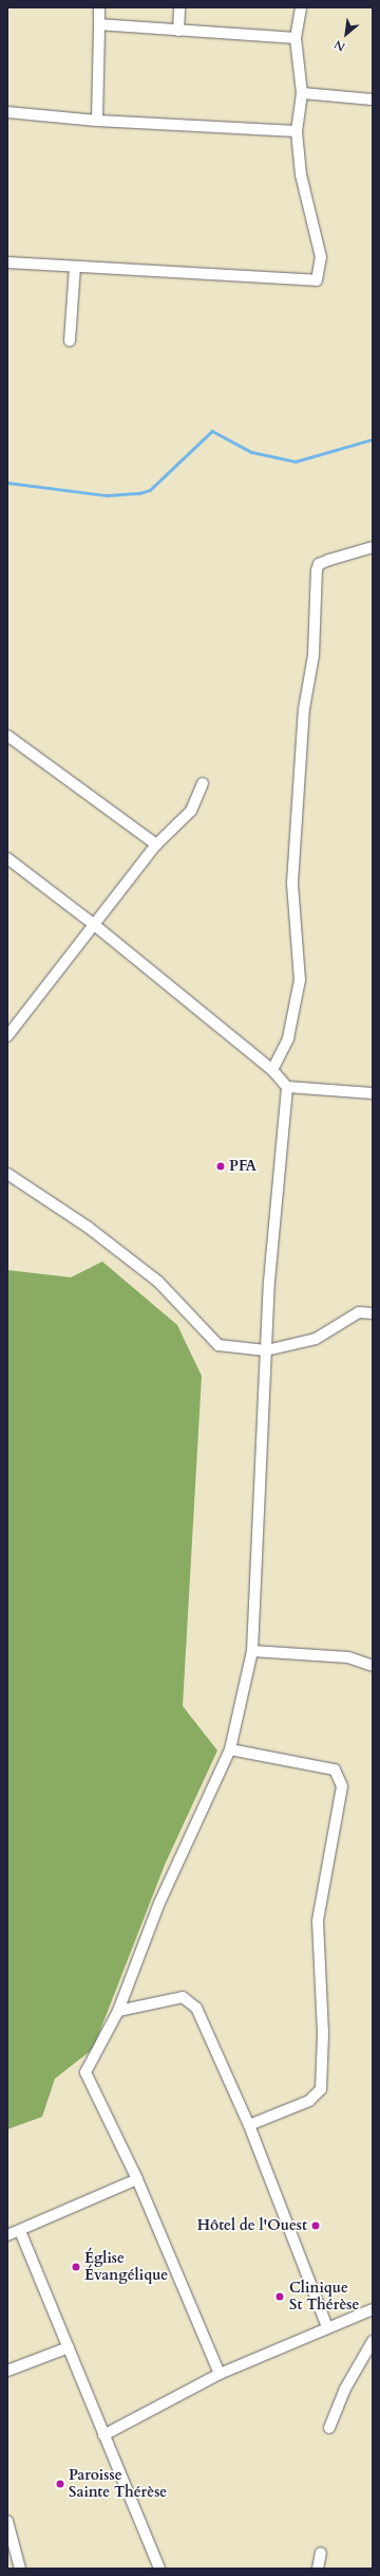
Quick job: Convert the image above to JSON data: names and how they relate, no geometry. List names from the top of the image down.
{
  "places": [
    "PFA",
    "Hôtel de l'Ouest",
    "Église Évangélique",
    "Clinique St Thérèse",
    "Paroisse Sainte Thérèse"
  ],
  "north": "bottom left"
}
